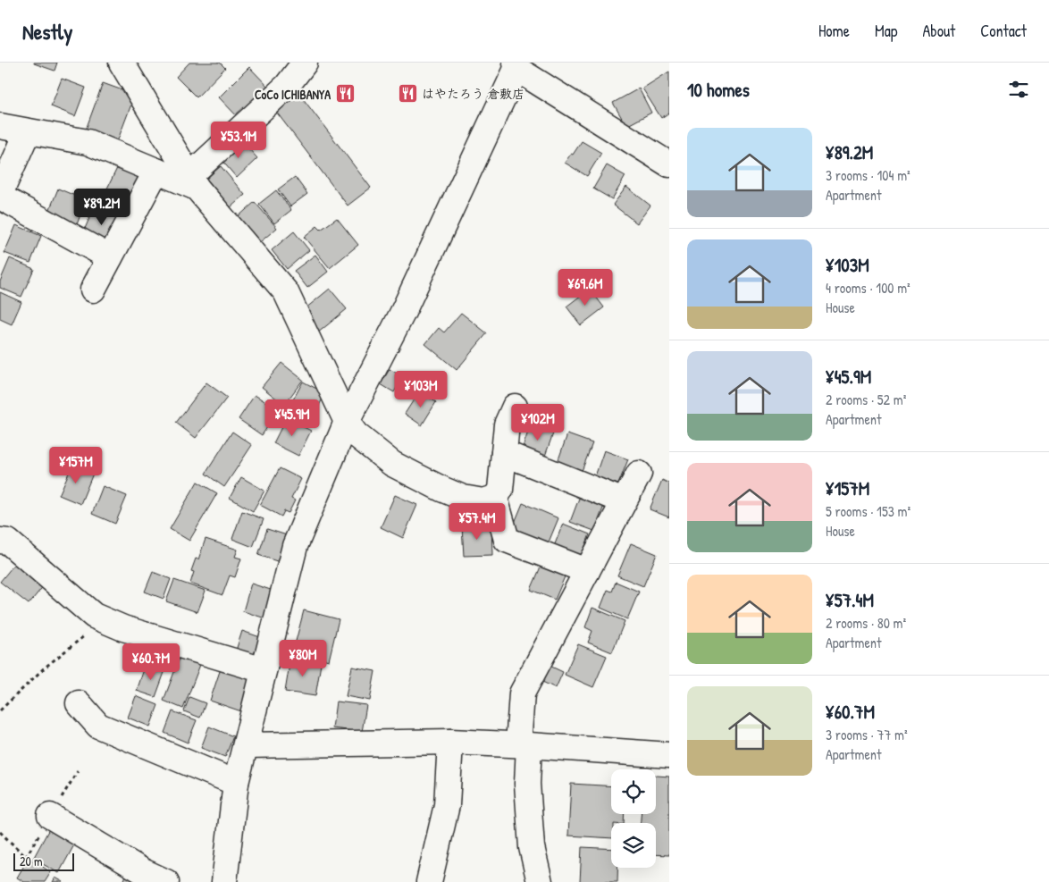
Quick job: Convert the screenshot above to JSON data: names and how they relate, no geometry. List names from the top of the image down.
{
  "places": {
    "restaurant": ["はやたろう 倉敷店", "CoCo ICHIBANYA"]
  },
  "scale_bar": "20 m",
  "page": {
    "header": "Nestly",
    "nav": [
      "Home",
      "Map",
      "About",
      "Contact"
    ],
    "heading": "10 homes",
    "list": [
      {
        "name": "¥89.2M",
        "note": "3 rooms · 104 m² · Apartment"
      },
      {
        "name": "¥103M",
        "note": "4 rooms · 100 m² · House"
      },
      {
        "name": "¥45.9M",
        "note": "2 rooms · 52 m² · Apartment"
      },
      {
        "name": "¥157M",
        "note": "5 rooms · 153 m² · House"
      },
      {
        "name": "¥57.4M",
        "note": "2 rooms · 80 m² · Apartment"
      },
      {
        "name": "¥60.7M",
        "note": "3 rooms · 77 m² · Apartment"
      }
    ],
    "price": [
      "¥53.1M",
      "¥89.2M",
      "¥69.6M",
      "¥103M",
      "¥45.9M",
      "¥102M",
      "¥157M",
      "¥57.4M",
      "¥80M",
      "¥60.7M"
    ],
    "scale": "20 m"
  }
}
